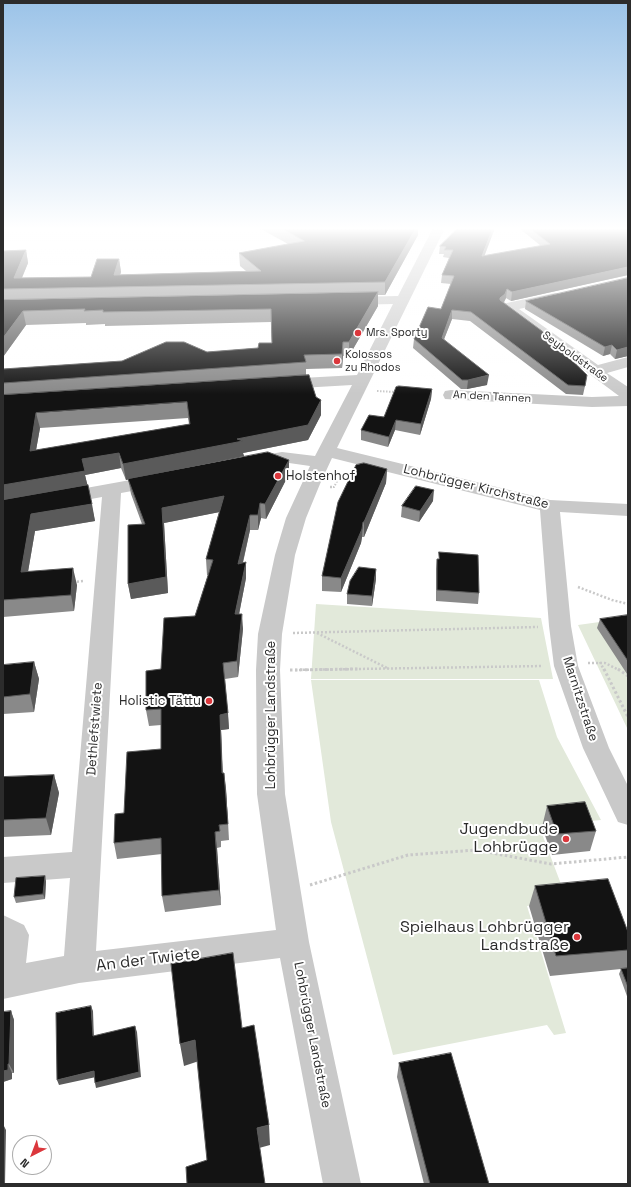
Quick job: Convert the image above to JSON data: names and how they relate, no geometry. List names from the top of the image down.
{
  "streets": {
    "street": [
      "Seyboldstraße",
      "An den Tannen",
      "Lohbrügger Kirchstraße",
      "Marnitzstraße",
      "Lohbrügger Landstraße",
      "Dethlefstwiete",
      "An der Twiete"
    ]
  },
  "crossings": [
    ["Lohbrügger Kirchstraße", "Marnitzstraße"],
    ["Lohbrügger Kirchstraße", "Lohbrügger Landstraße"],
    ["Lohbrügger Landstraße", "An der Twiete"],
    ["Dethlefstwiete", "An der Twiete"]
  ],
  "places": [
    "Mrs. Sporty",
    "Kolossos zu Rhodos",
    "Holstenhof",
    "Holistic Tättu",
    "Jugendbude Lohbrügge",
    "Spielhaus Lohbrügger Landstraße"
  ],
  "north": "bottom left"
}
